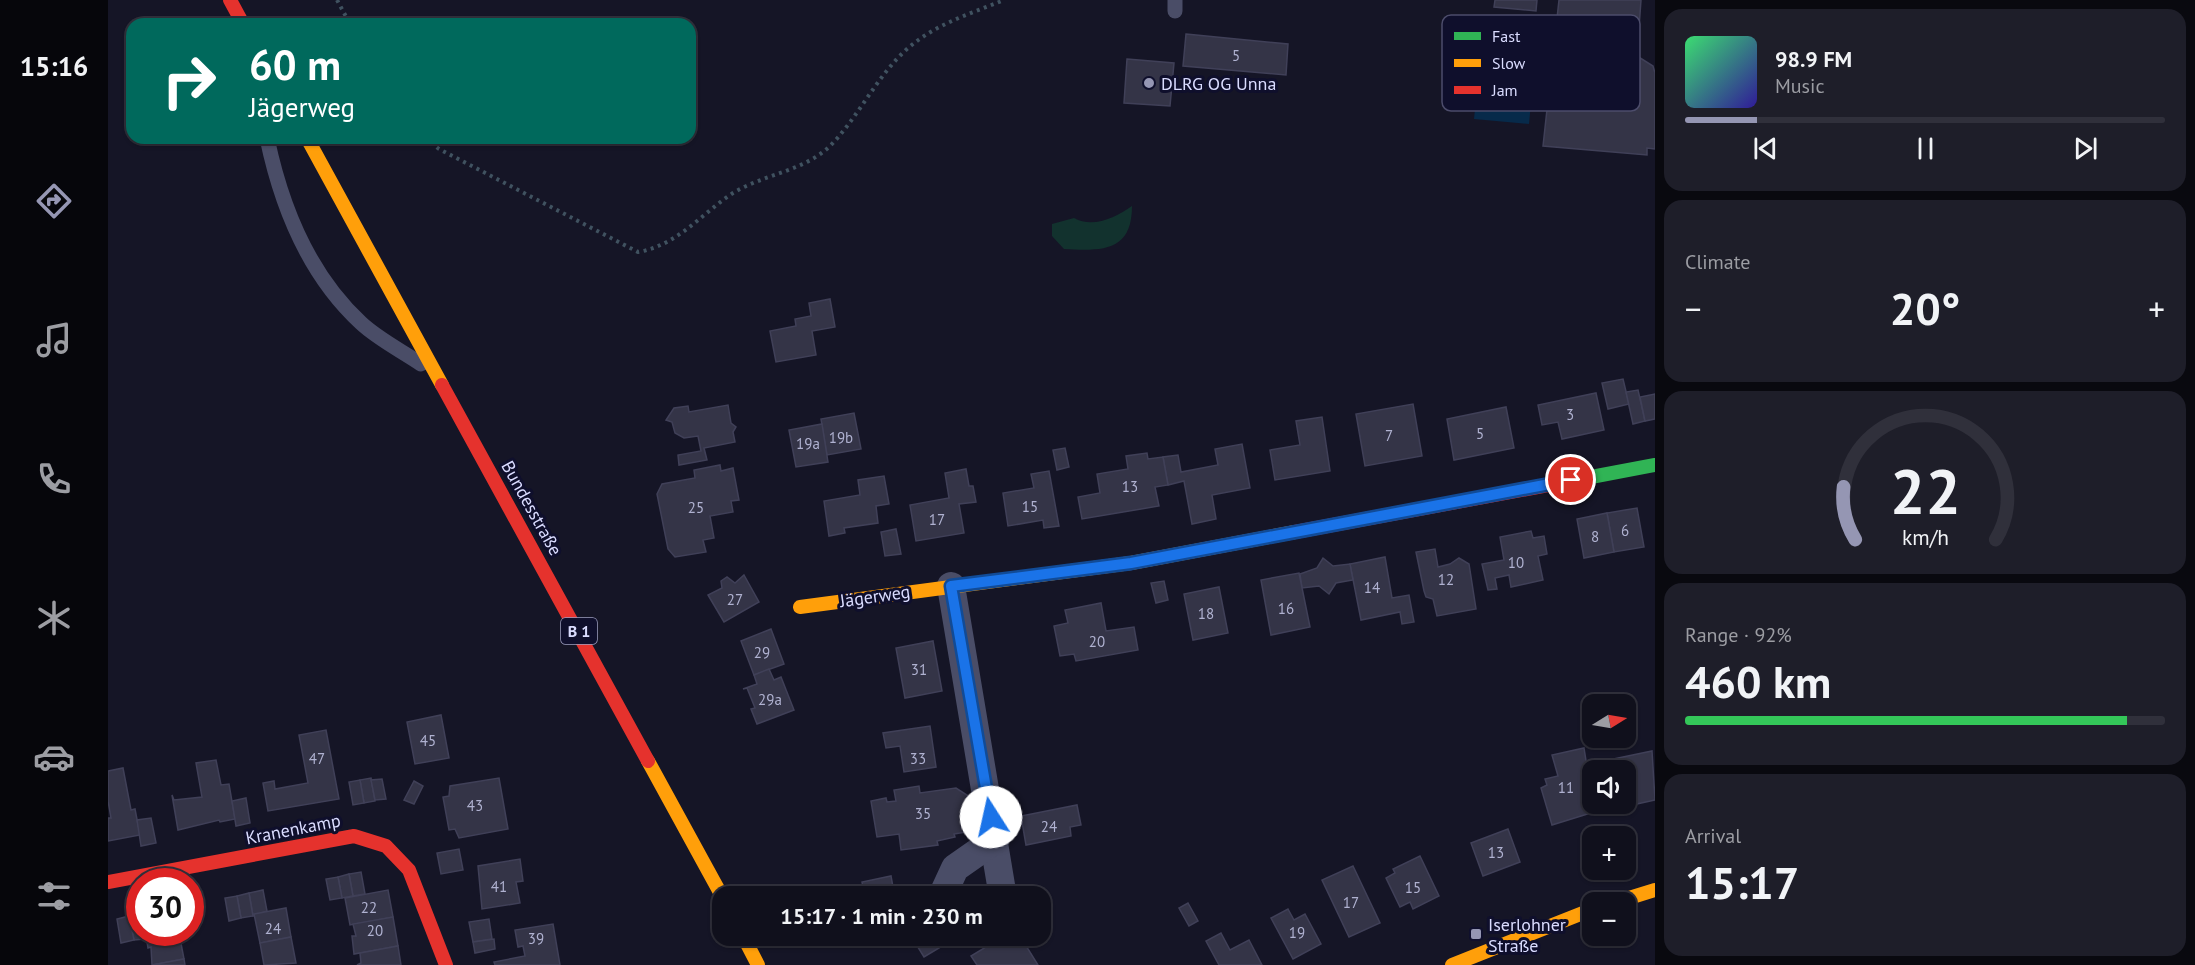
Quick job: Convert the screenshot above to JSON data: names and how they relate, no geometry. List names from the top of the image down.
{
  "streets": {
    "street": [
      "Bundesstraße",
      "Jägerweg",
      "B 1",
      "Kranenkamp"
    ]
  },
  "places": {
    "other": ["DLRG OG Unna"],
    "transit": ["Iserlohner Straße"]
  },
  "house_numbers": [
    "5",
    "3",
    "5",
    "7",
    "19b",
    "19a",
    "13",
    "15",
    "25",
    "17",
    "6",
    "8",
    "10",
    "12",
    "14",
    "27",
    "16",
    "18",
    "20",
    "29",
    "31",
    "29a",
    "45",
    "47",
    "33",
    "11",
    "43",
    "35",
    "24",
    "13",
    "41",
    "15",
    "17",
    "22",
    "24",
    "20",
    "19",
    "39"
  ],
  "legend": ["Fast", "Slow", "Jam"],
  "north": "right",
  "page": {
    "tabs": "15:16",
    "turn": ["60 m", "Jägerweg"],
    "song": ["98.9 FM", "Music"],
    "tile": [
      "Climate",
      ["Range · 92%", "460 km"],
      ["Arrival", "15:17"]
    ],
    "heat": ["−", "20°", "+"],
    "map_buttons": ["+", "−"],
    "limit": "30",
    "trip": "15:17 · 1 min · 230 m",
    "gauge": ["22", "km/h"]
  }
}
